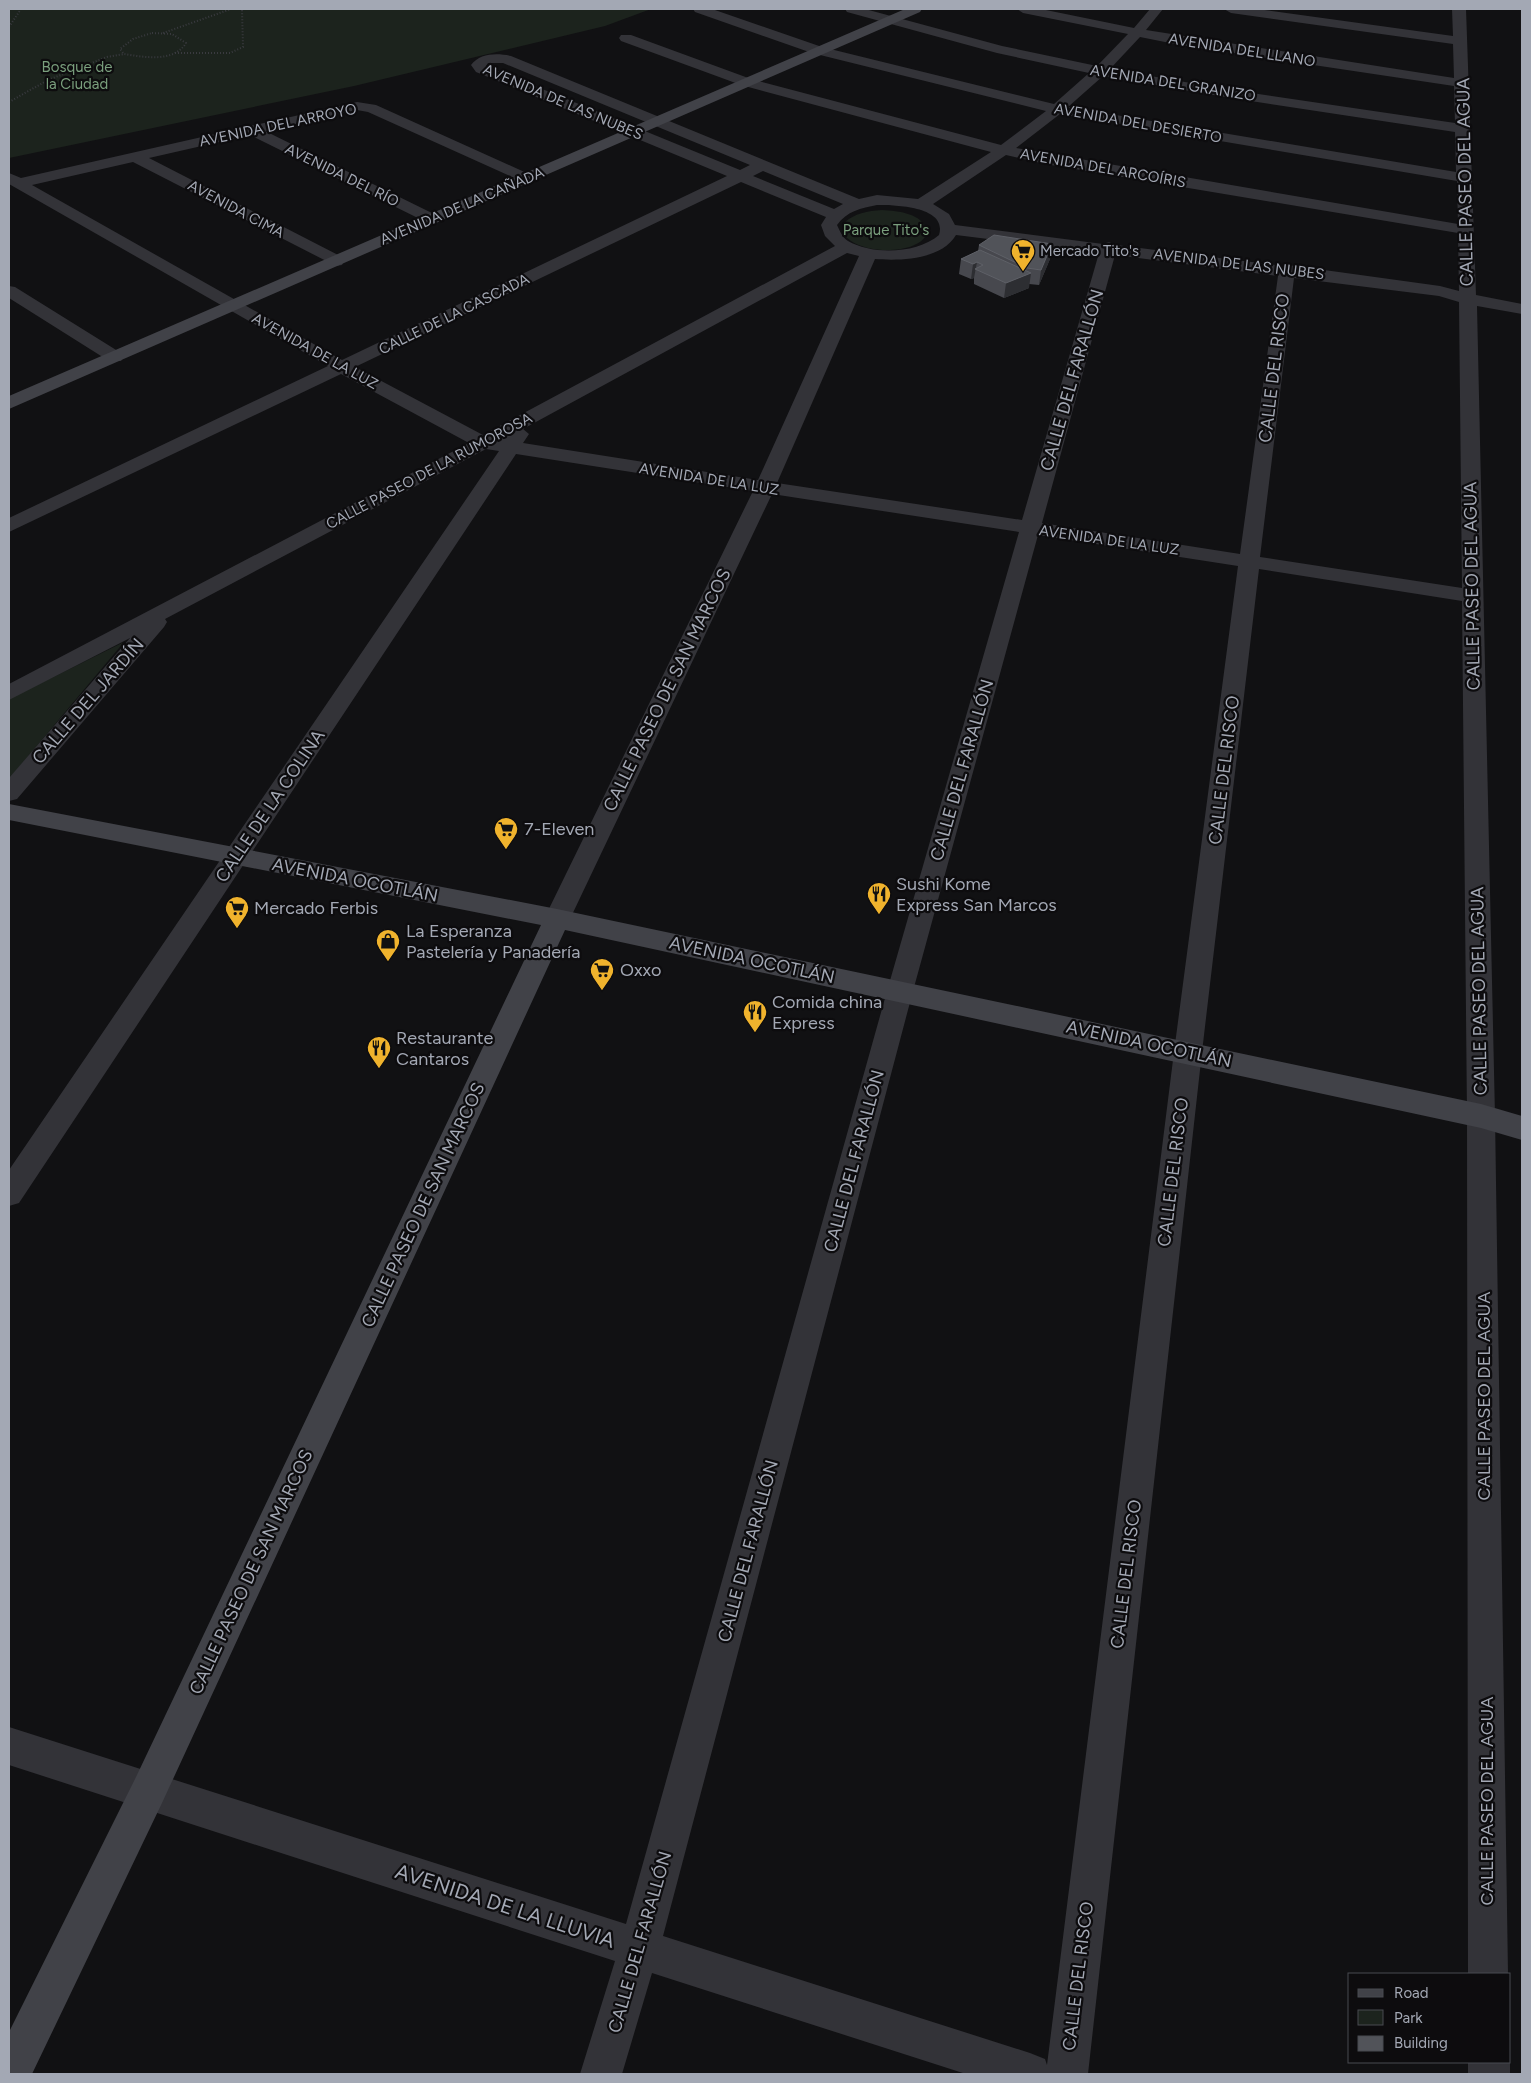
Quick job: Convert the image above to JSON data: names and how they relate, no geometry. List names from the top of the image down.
{
  "streets": {
    "main road": ["AVENIDA DE LA CAÑADA", "CALLE PASEO DE SAN MARCOS", "AVENIDA OCOTLÁN"],
    "street": [
      "AVENIDA DEL LLANO",
      "AVENIDA DEL GRANIZO",
      "AVENIDA DE LAS NUBES",
      "AVENIDA DEL DESIERTO",
      "AVENIDA DEL ARROYO",
      "AVENIDA DEL ARCOÍRIS",
      "AVENIDA DEL RÍO",
      "CALLE PASEO DEL AGUA",
      "AVENIDA CIMA",
      "CALLE DE LA CASCADA",
      "AVENIDA DE LA LUZ",
      "CALLE DEL RISCO",
      "CALLE DEL FARALLÓN",
      "CALLE PASEO DE LA RUMOROSA",
      "CALLE DEL JARDÍN",
      "CALLE DE LA COLINA",
      "AVENIDA DE LA LLUVIA"
    ]
  },
  "crossings": [
    ["AVENIDA DEL LLANO", "CALLE PASEO DEL AGUA"],
    ["AVENIDA DEL GRANIZO", "CALLE PASEO DEL AGUA"],
    ["AVENIDA DEL GRANIZO", "AVENIDA DE LA CAÑADA"],
    ["AVENIDA DE LAS NUBES", "CALLE PASEO DEL AGUA"],
    ["AVENIDA DE LAS NUBES", "AVENIDA DE LA CAÑADA"],
    ["AVENIDA DE LAS NUBES", "CALLE DE LA CASCADA"],
    ["AVENIDA DE LAS NUBES", "CALLE DEL RISCO"],
    ["AVENIDA DE LAS NUBES", "CALLE DEL FARALLÓN"],
    ["AVENIDA DEL DESIERTO", "CALLE PASEO DEL AGUA"],
    ["AVENIDA DEL DESIERTO", "AVENIDA DE LA CAÑADA"],
    ["AVENIDA DEL ARROYO", "AVENIDA DEL RÍO"],
    ["AVENIDA DEL ARROYO", "AVENIDA DE LA CAÑADA"],
    ["AVENIDA DEL ARROYO", "AVENIDA CIMA"],
    ["AVENIDA DEL ARROYO", "AVENIDA DE LA LUZ"],
    ["AVENIDA DEL ARCOÍRIS", "CALLE PASEO DEL AGUA"],
    ["AVENIDA DEL ARCOÍRIS", "AVENIDA DE LA CAÑADA"],
    ["AVENIDA DEL RÍO", "AVENIDA DE LA CAÑADA"],
    ["CALLE PASEO DEL AGUA", "AVENIDA DE LA LUZ"],
    ["CALLE PASEO DEL AGUA", "AVENIDA OCOTLÁN"],
    ["AVENIDA DE LA CAÑADA", "AVENIDA CIMA"],
    ["AVENIDA DE LA CAÑADA", "AVENIDA DE LA LUZ"],
    ["CALLE DE LA CASCADA", "AVENIDA DE LA LUZ"],
    ["AVENIDA DE LA LUZ", "CALLE DEL RISCO"],
    ["AVENIDA DE LA LUZ", "CALLE DEL FARALLÓN"],
    ["AVENIDA DE LA LUZ", "CALLE PASEO DE LA RUMOROSA"],
    ["AVENIDA DE LA LUZ", "CALLE PASEO DE SAN MARCOS"],
    ["AVENIDA DE LA LUZ", "CALLE DE LA COLINA"],
    ["CALLE DEL RISCO", "AVENIDA OCOTLÁN"],
    ["CALLE DEL FARALLÓN", "AVENIDA OCOTLÁN"],
    ["CALLE DEL FARALLÓN", "AVENIDA DE LA LLUVIA"],
    ["CALLE PASEO DE LA RUMOROSA", "CALLE DEL JARDÍN"],
    ["CALLE PASEO DE LA RUMOROSA", "CALLE DE LA COLINA"],
    ["CALLE PASEO DE SAN MARCOS", "AVENIDA OCOTLÁN"],
    ["CALLE PASEO DE SAN MARCOS", "AVENIDA DE LA LLUVIA"],
    ["CALLE DE LA COLINA", "AVENIDA OCOTLÁN"]
  ],
  "parks": ["Bosque de la Ciudad", "Parque Tito's"],
  "places": {
    "supermarket": [
      "Mercado Tito's",
      "7-Eleven",
      "Mercado Ferbis",
      "Oxxo"
    ],
    "restaurant": ["Sushi Kome Express San Marcos", "Comida china Express", "Restaurante Cantaros"],
    "shop": ["La Esperanza Pastelería y Panadería"]
  },
  "legend": ["Road", "Park", "Building"]
}
